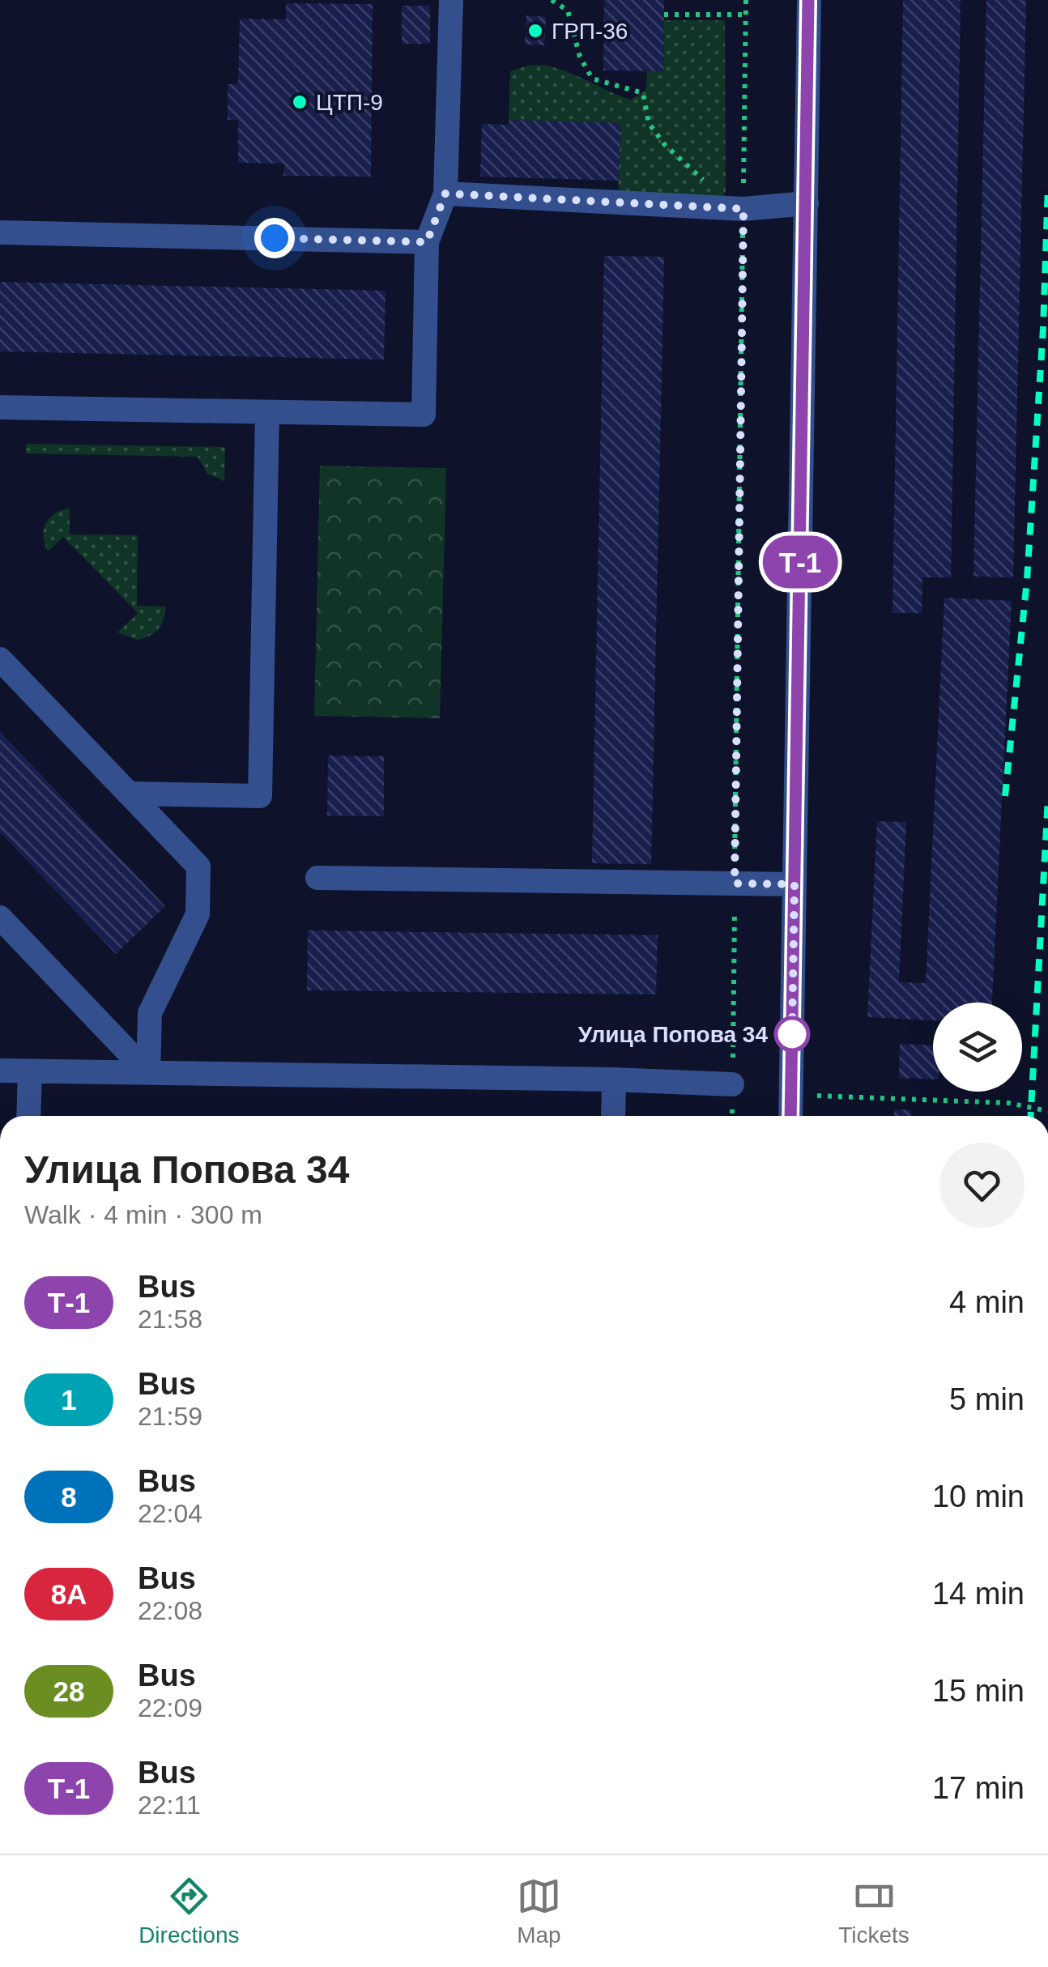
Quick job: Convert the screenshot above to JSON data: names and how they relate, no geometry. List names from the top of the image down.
{
  "places": ["ГРП-36", "ЦТП-9", "Улица Попова 34"],
  "lines": ["bus line Т-1"],
  "page": {
    "on_map": "Т-1",
    "heading": ["Улица Попова 34", "Walk · 4 min · 300 m"],
    "list": [
      {
        "mark": "Т-1",
        "name": "Bus",
        "note": "21:58",
        "value": "4 min"
      },
      {
        "mark": "1",
        "name": "Bus",
        "note": "21:59",
        "value": "5 min"
      },
      {
        "mark": "8",
        "name": "Bus",
        "note": "22:04",
        "value": "10 min"
      },
      {
        "mark": "8А",
        "name": "Bus",
        "note": "22:08",
        "value": "14 min"
      },
      {
        "mark": "28",
        "name": "Bus",
        "note": "22:09",
        "value": "15 min"
      },
      {
        "mark": "Т-1",
        "name": "Bus",
        "note": "22:11",
        "value": "17 min"
      }
    ],
    "tabs": ["Directions", "Map", "Tickets"]
  }
}
